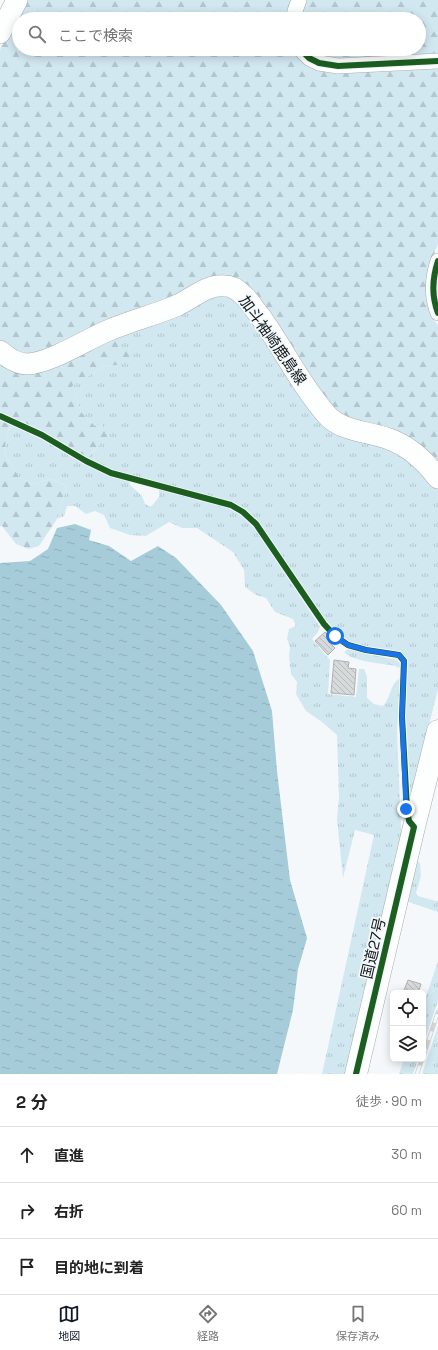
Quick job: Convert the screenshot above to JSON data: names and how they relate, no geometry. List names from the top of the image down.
{
  "streets": {
    "highway": ["国道27号"],
    "main road": ["加斗袖崎鹿島線"]
  },
  "page": {
    "search": "ここで検索",
    "heading": ["2 分", "徒歩 · 90 m"],
    "list": [
      ["直進", "30 m"],
      ["右折", "60 m"],
      "目的地に到着"
    ],
    "nav": ["地図", "経路", "保存済み"]
  }
}
